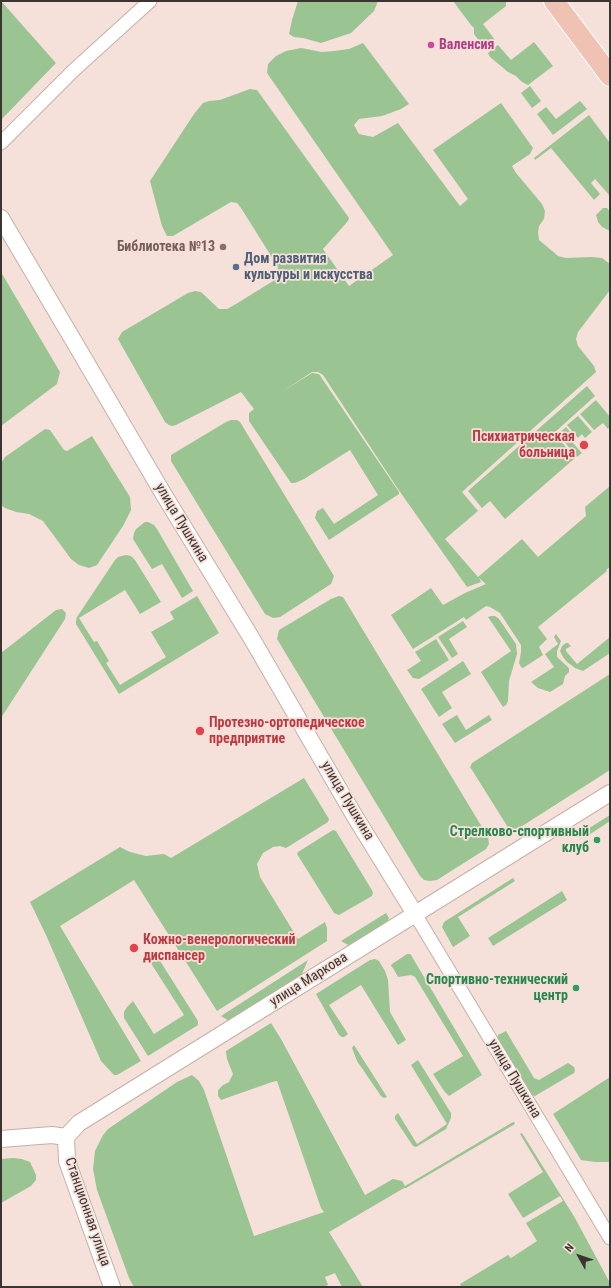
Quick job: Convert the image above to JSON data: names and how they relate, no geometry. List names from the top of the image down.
{
  "streets": {
    "street": ["улица Пушкина", "улица Маркова", "Станционная улица"]
  },
  "crossings": [
    ["улица Пушкина", "улица Маркова"],
    ["улица Маркова", "Станционная улица"]
  ],
  "places": [
    "Валенсия",
    "Библиотека №13",
    "Дом развития культуры и искусства",
    "Психиатрическая больница",
    "Протезно-ортопедическое предприятие",
    "Стрелково-спортивный клуб",
    "Кожно-венерологический диспансер",
    "Спортивно-технический центр"
  ],
  "north": "top left"
}
